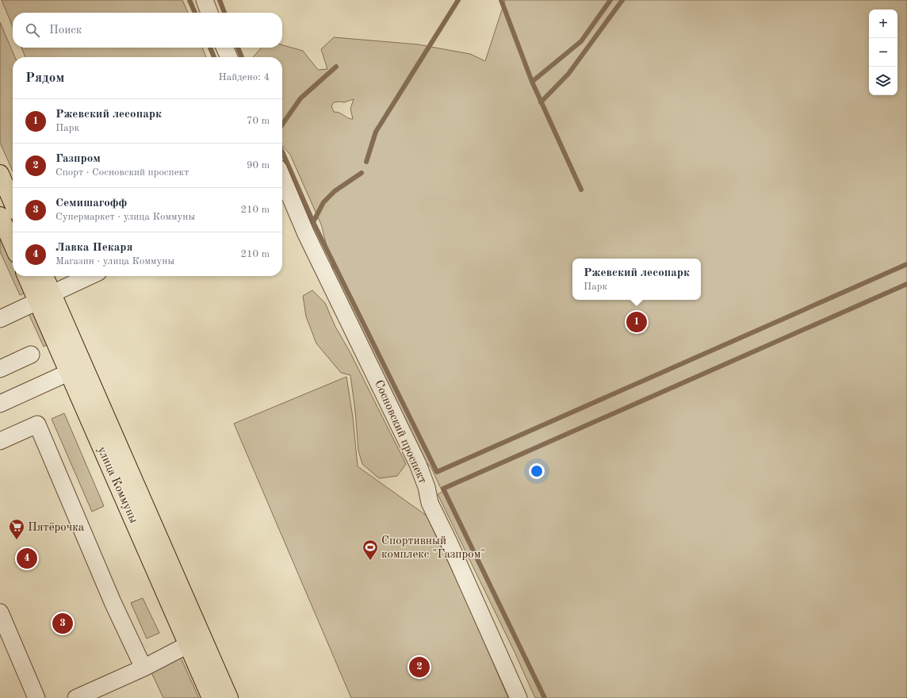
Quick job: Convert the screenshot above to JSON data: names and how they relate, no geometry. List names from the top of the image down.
{
  "streets": {
    "main road": ["улица Коммуны"],
    "street": ["Сосновский проспект"]
  },
  "places": {
    "supermarket": ["Пятёрочка"],
    "sports": ["Cпортивный комплекс \"Газпром\""]
  },
  "page": {
    "map_buttons": ["+", "−"],
    "search": "Поиск",
    "heading": ["Рядом", "Найдено: 4"],
    "list": [
      {
        "mark": "1",
        "name": "Ржевский лесопарк",
        "note": "Парк",
        "value": "70 m"
      },
      {
        "mark": "2",
        "name": "Газпром",
        "note": "Спорт · Сосновский проспект",
        "value": "90 m"
      },
      {
        "mark": "3",
        "name": "Семишагофф",
        "note": "Супермаркет · улица Коммуны",
        "value": "210 m"
      },
      {
        "mark": "4",
        "name": "Лавка Пекаря",
        "note": "Магазин · улица Коммуны",
        "value": "210 m"
      }
    ],
    "popup": ["Ржевский лесопарк", "Парк"],
    "pins": [
      "1",
      "4",
      "3",
      "2"
    ]
  }
}
